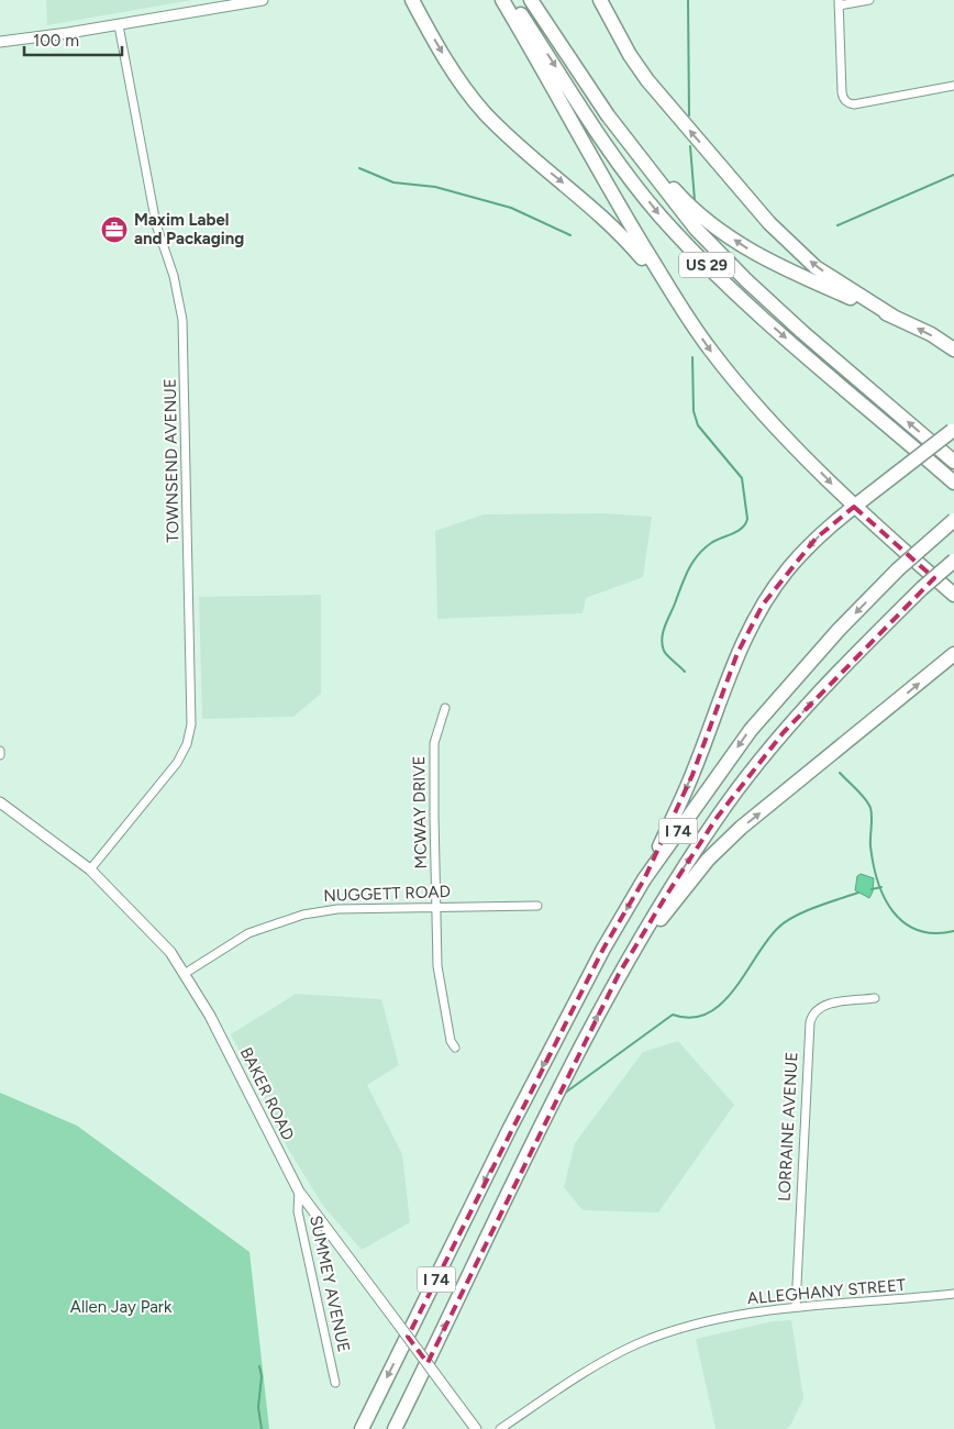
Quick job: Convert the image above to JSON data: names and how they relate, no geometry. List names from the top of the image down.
{
  "streets": {
    "highway": ["US 29", "I 74"],
    "street": [
      "TOWNSEND AVENUE",
      "MCWAY DRIVE",
      "NUGGETT ROAD",
      "BAKER ROAD",
      "LORRAINE AVENUE",
      "SUMMEY AVENUE",
      "ALLEGHANY STREET"
    ]
  },
  "crossings": [
    ["TOWNSEND AVENUE", "BAKER ROAD"],
    ["MCWAY DRIVE", "NUGGETT ROAD"],
    ["NUGGETT ROAD", "BAKER ROAD"],
    ["BAKER ROAD", "SUMMEY AVENUE"],
    ["LORRAINE AVENUE", "ALLEGHANY STREET"]
  ],
  "parks": ["Allen Jay Park"],
  "places": {
    "office": ["Maxim Label and Packaging"]
  },
  "scale_bar": "100 m"
}
